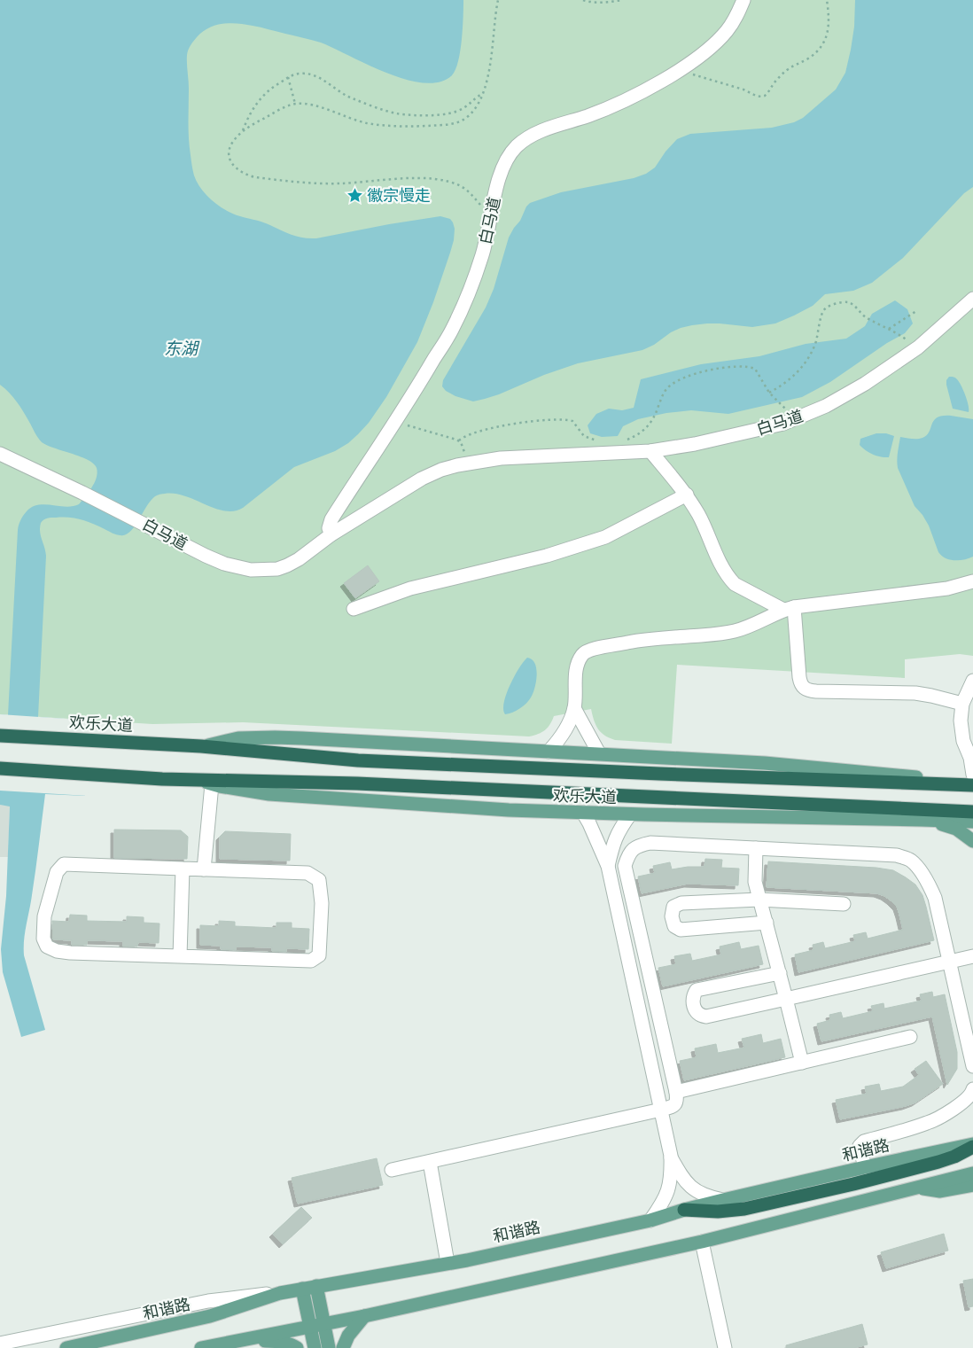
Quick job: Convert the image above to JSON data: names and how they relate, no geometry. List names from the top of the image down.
{
  "streets": {
    "highway": ["欢乐大道"],
    "main road": ["和谐路"],
    "street": ["白马道"]
  },
  "water": ["东湖"],
  "places": {
    "place": ["徽宗慢走"]
  }
}
